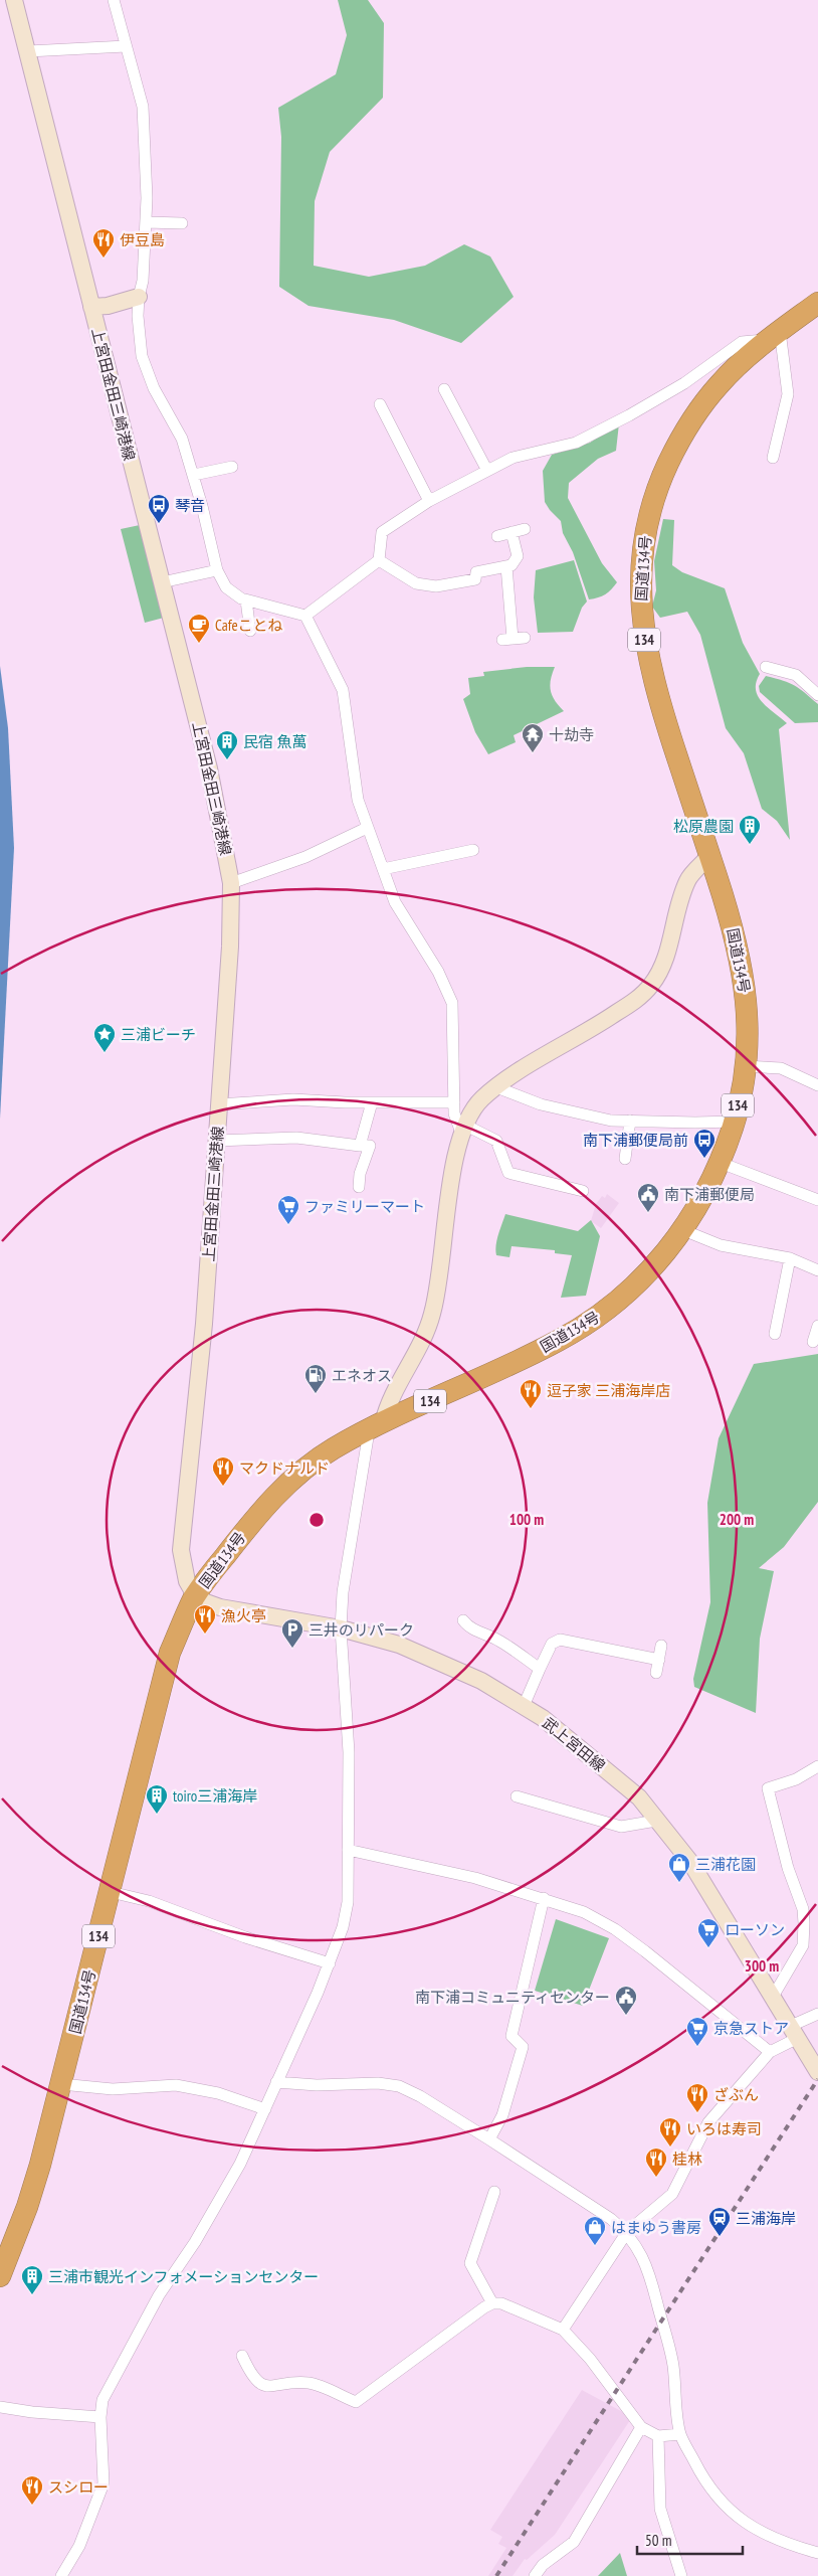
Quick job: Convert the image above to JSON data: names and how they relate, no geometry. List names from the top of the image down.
{
  "streets": {
    "highway": ["国道134号", "134"],
    "main road": ["上宮田金田三崎港線", "武上宮田線"]
  },
  "crossings": [
    ["上宮田金田三崎港線", "国道134号"],
    ["上宮田金田三崎港線", "武上宮田線"],
    ["国道134号", "武上宮田線"]
  ],
  "places": {
    "restaurant": [
      "伊豆島",
      "逗子家 三浦海岸店",
      "マクドナルド",
      "漁火亭",
      "ざぶん",
      "いろは寿司",
      "桂林",
      "スシロー"
    ],
    "bus stop": ["琴音", "南下浦郵便局前"],
    "cafe": ["Cafeことね"],
    "temple": ["十劫寺"],
    "building": [
      "民宿 魚萬",
      "松原農園",
      "toiro三浦海岸",
      "三浦市観光インフォメーションセンター"
    ],
    "place": ["三浦ビーチ"],
    "public building": ["南下浦郵便局", "南下浦コミュニティセンター"],
    "supermarket": ["ファミリーマート", "ローソン", "京急ストア"],
    "fuel station": ["エネオス"],
    "parking": ["三井のリパーク"],
    "shop": ["三浦花園", "はまゆう書房"],
    "station": ["三浦海岸"]
  },
  "scale_bar": "50 m",
  "rings": ["100 m", "200 m", "300 m"]
}
